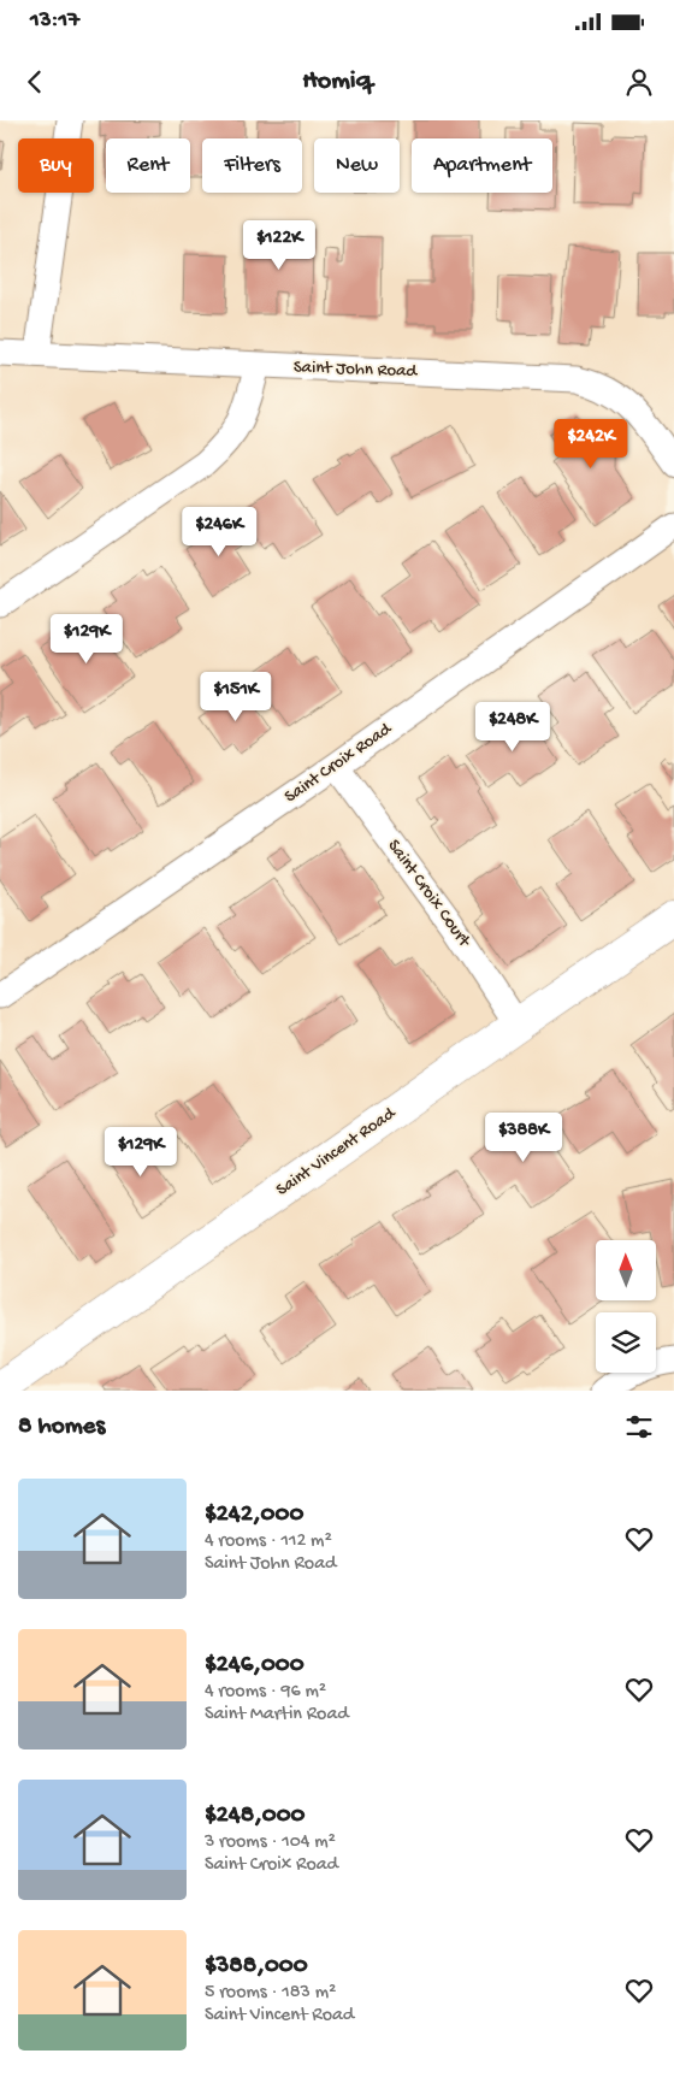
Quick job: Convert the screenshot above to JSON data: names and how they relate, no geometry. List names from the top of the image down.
{
  "streets": {
    "street": [
      "Saint John Road",
      "Saint Croix Road",
      "Saint Croix Court",
      "Saint Vincent Road"
    ]
  },
  "crossings": [
    ["Saint Croix Road", "Saint Croix Court"],
    ["Saint Croix Court", "Saint Vincent Road"]
  ],
  "north": "top",
  "page": {
    "status": "13:17",
    "header": "Homiq",
    "chip": [
      "Buy",
      "Rent",
      "Filters",
      "New",
      "Apartment"
    ],
    "price": [
      "$122K",
      "$242K",
      "$246K",
      "$129K",
      "$151K",
      "$248K",
      "$388K",
      "$129K"
    ],
    "heading": "8 homes",
    "list": [
      {
        "name": "$242,000",
        "note": "4 rooms · 112 m² · Saint John Road"
      },
      {
        "name": "$246,000",
        "note": "4 rooms · 96 m² · Saint Martin Road"
      },
      {
        "name": "$248,000",
        "note": "3 rooms · 104 m² · Saint Croix Road"
      },
      {
        "name": "$388,000",
        "note": "5 rooms · 183 m² · Saint Vincent Road"
      }
    ]
  }
}
